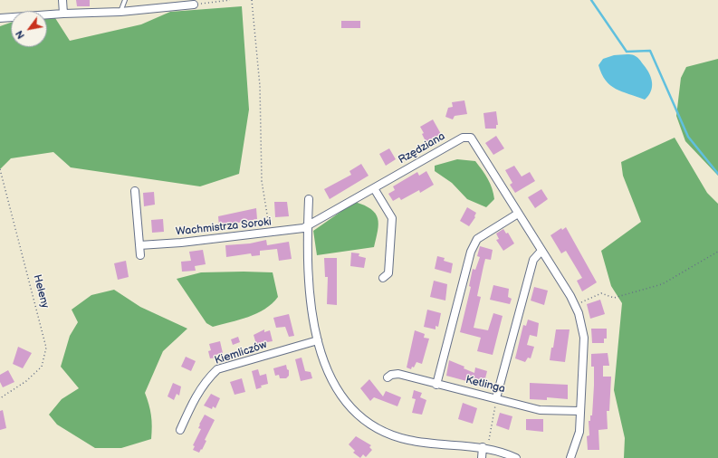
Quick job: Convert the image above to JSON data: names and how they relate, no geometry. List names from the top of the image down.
{
  "streets": {
    "street": [
      "Rzędziana",
      "Wachmistrza Soroki",
      "Kiemliczów",
      "Ketlinga"
    ],
    "path": ["Heleny"]
  },
  "crossings": [
    ["Rzędziana", "Wachmistrza Soroki"],
    ["Rzędziana", "Ketlinga"]
  ],
  "north": "bottom left"
}
